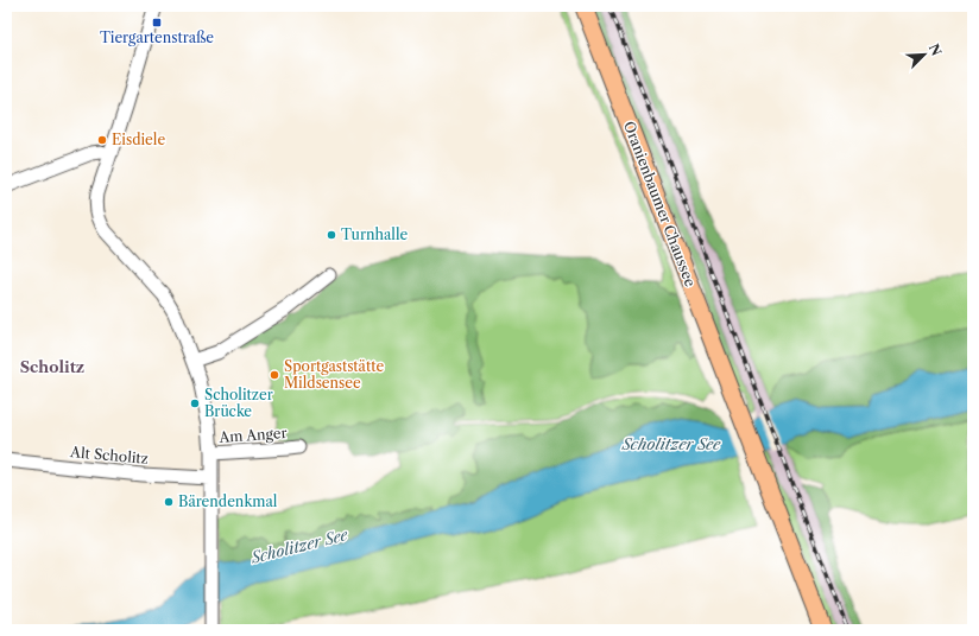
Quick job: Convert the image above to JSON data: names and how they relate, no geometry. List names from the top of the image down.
{
  "streets": {
    "main road": ["Oranienbaumer Chaussee"],
    "street": ["Am Anger", "Alt Scholitz"]
  },
  "districts": ["Scholitz"],
  "water": ["Scholitzer See"],
  "places": {
    "transit": ["Tiergartenstraße"],
    "other": [
      "Eisdiele",
      "Turnhalle",
      "Sportgaststätte Mildsensee",
      "Scholitzer Brücke",
      "Bärendenkmal"
    ]
  },
  "north": "top right"
}
